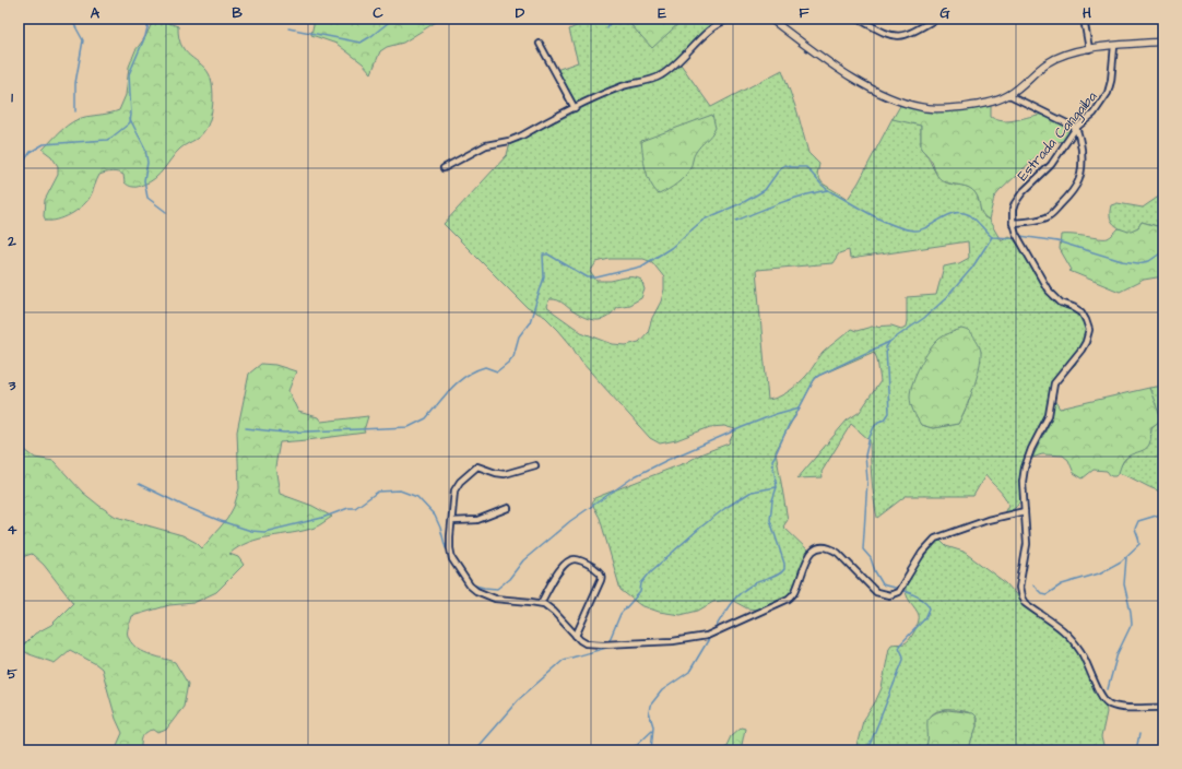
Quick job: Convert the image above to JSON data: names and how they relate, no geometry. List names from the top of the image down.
{
  "streets": {
    "street": ["Estrada Cangaiba"]
  },
  "grid": {
    "columns": [
      "A",
      "B",
      "C",
      "D",
      "E",
      "F",
      "G",
      "H"
    ],
    "rows": [
      "1",
      "2",
      "3",
      "4",
      "5"
    ]
  }
}
